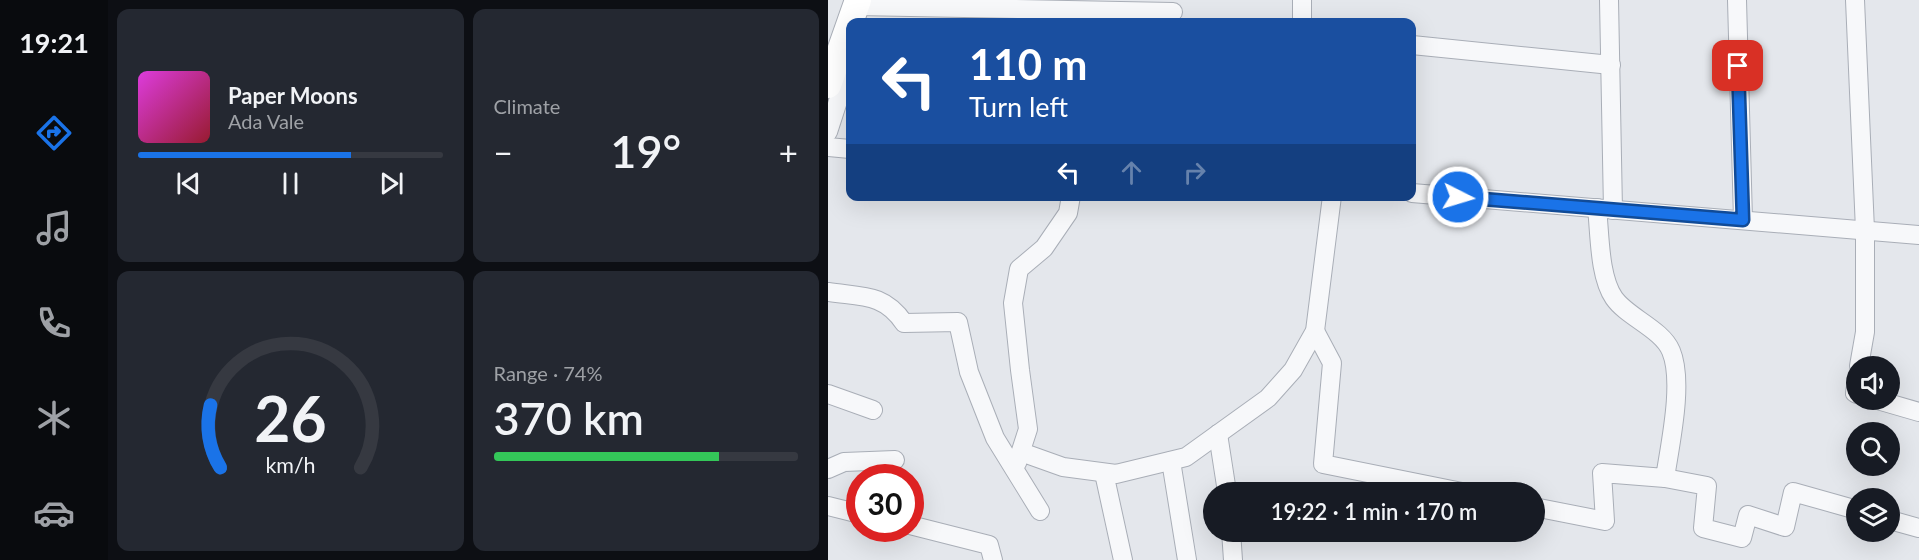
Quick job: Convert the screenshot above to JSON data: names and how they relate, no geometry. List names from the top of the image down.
{
  "page": {
    "tabs": "19:21",
    "tile": [
      "Climate",
      ["Range · 74%", "370 km"]
    ],
    "turn": ["110 m", "Turn left"],
    "song": ["Paper Moons", "Ada Vale"],
    "heat": ["−", "19°", "+"],
    "limit": "30",
    "trip": "19:22 · 1 min · 170 m",
    "gauge": ["26", "km/h"]
  }
}
